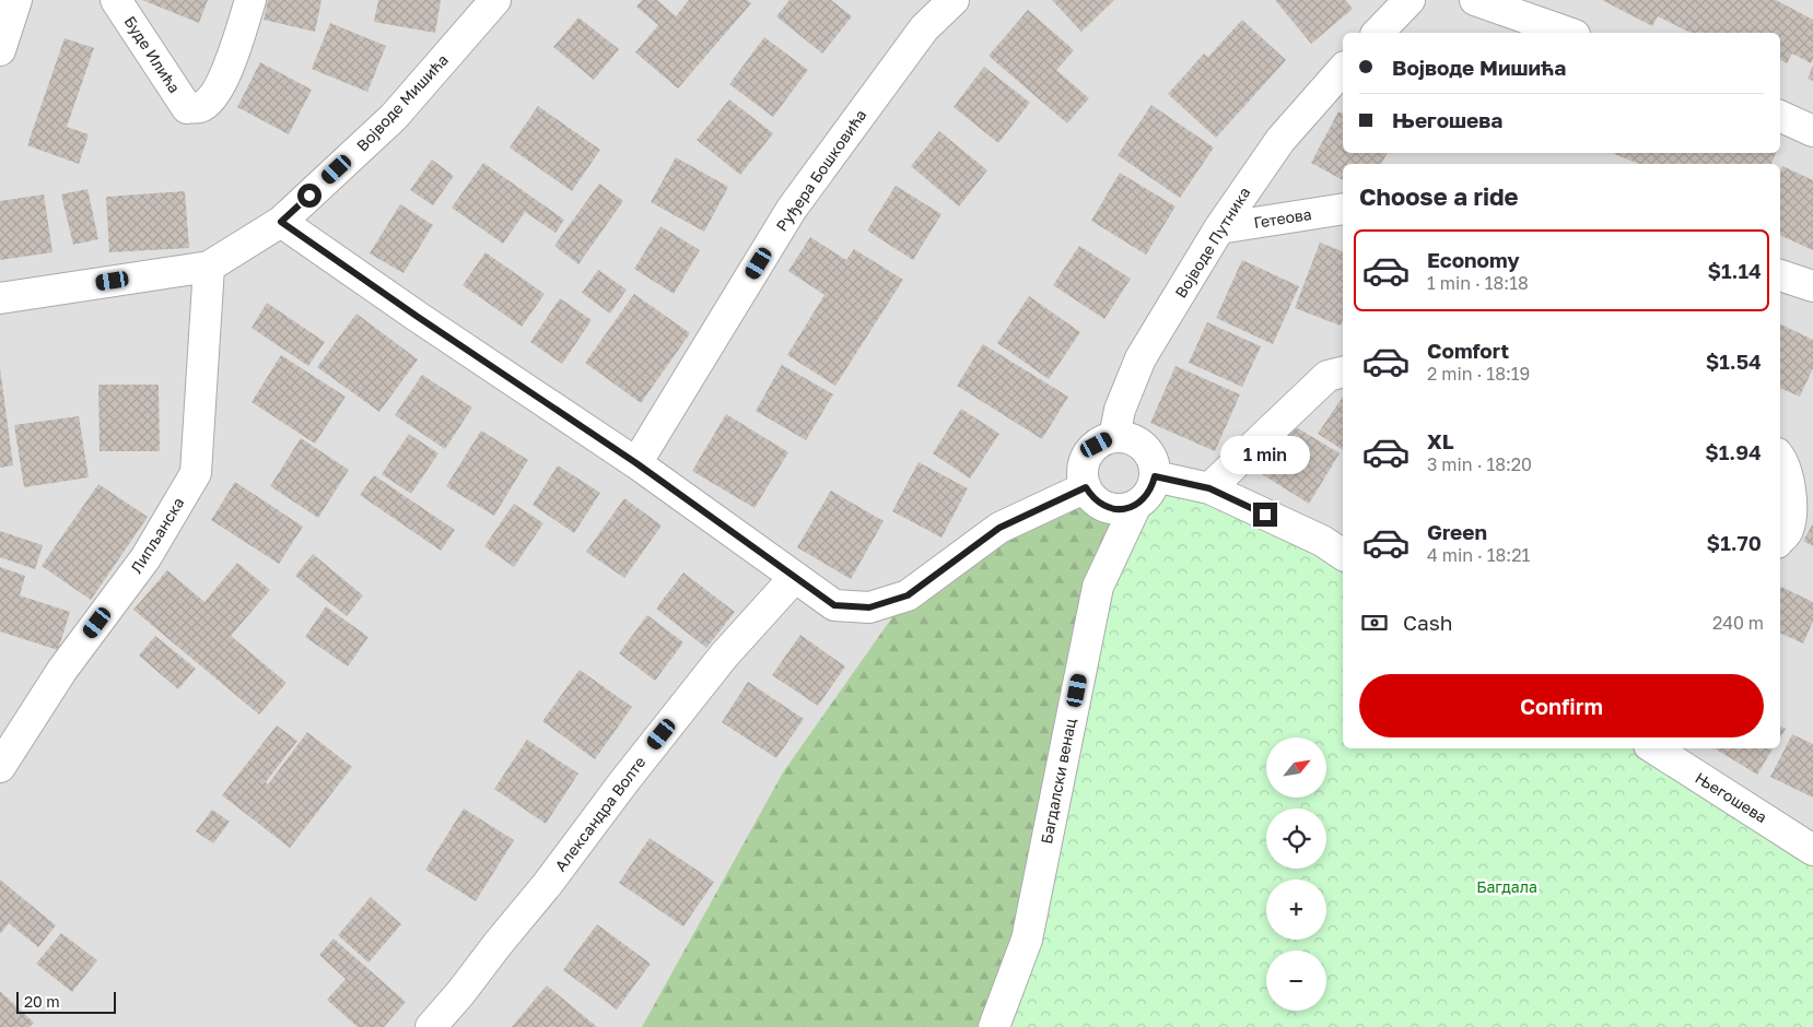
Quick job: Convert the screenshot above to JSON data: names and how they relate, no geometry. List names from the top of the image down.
{
  "streets": {
    "street": [
      "Буде Илића",
      "Војводе Мишића",
      "Руђера Бошковића",
      "Гетеова",
      "Војводе Путника",
      "Липљанска",
      "Багдалски венац",
      "Његошева",
      "Александра Волте"
    ]
  },
  "crossings": [
    ["Војводе Мишића", "Липљанска"],
    ["Гетеова", "Војводе Путника"],
    ["Војводе Путника", "Багдалски венац"]
  ],
  "parks": ["Багдала"],
  "scale_bar": "20 m",
  "north": "top right",
  "page": {
    "banner": ["Војводе Мишића", "Његошева"],
    "heading": "Choose a ride",
    "list": [
      {
        "name": "Economy",
        "note": "1 min · 18:18",
        "value": "$1.14"
      },
      {
        "name": "Comfort",
        "note": "2 min · 18:19",
        "value": "$1.54"
      },
      {
        "name": "XL",
        "note": "3 min · 18:20",
        "value": "$1.94"
      },
      {
        "name": "Green",
        "note": "4 min · 18:21",
        "value": "$1.70"
      }
    ],
    "bubble": "1 min",
    "pay": ["Cash", "240 m"],
    "buttons": "Confirm",
    "map_buttons": ["+", "−"],
    "scale": "20 m"
  }
}
